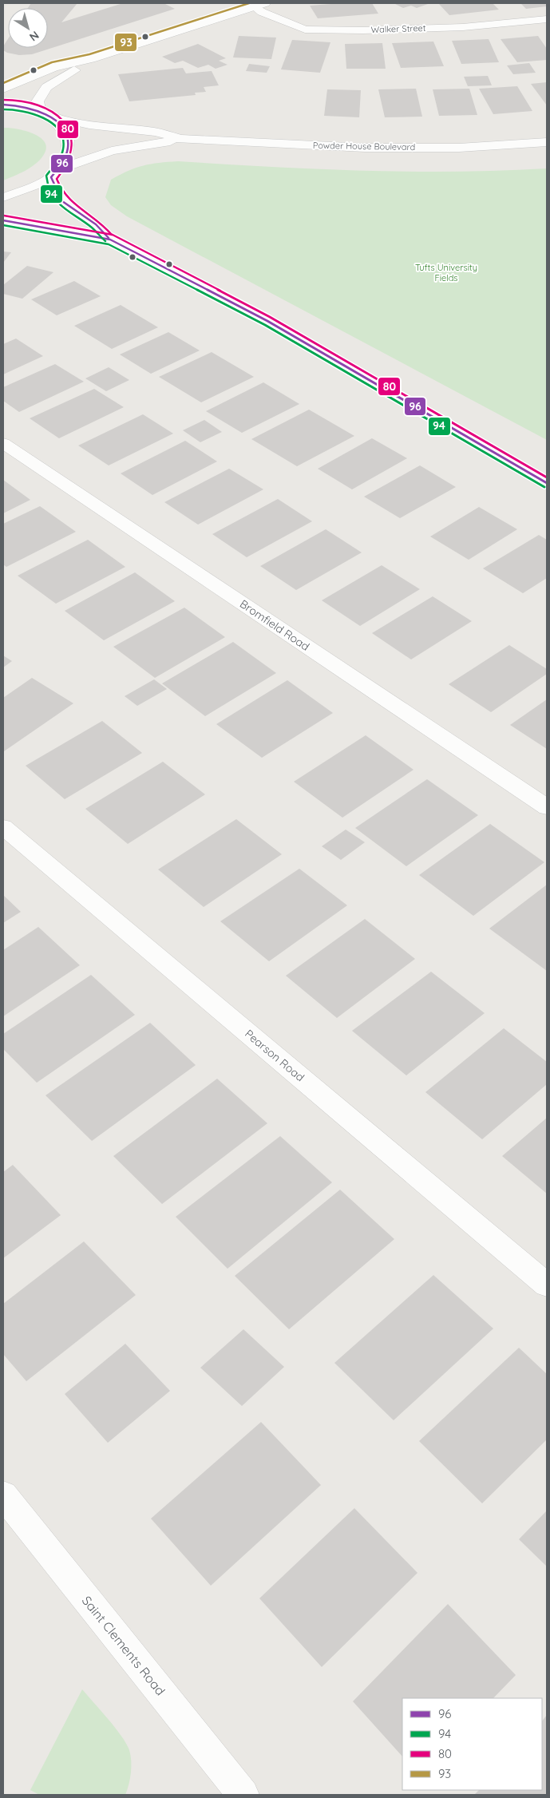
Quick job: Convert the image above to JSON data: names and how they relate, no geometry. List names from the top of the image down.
{
  "streets": {
    "main road": [
      "Walker Street",
      "Powder House Boulevard",
      "Bromfield Road",
      "Pearson Road",
      "Saint Clements Road"
    ]
  },
  "parks": ["Tufts University Fields"],
  "lines": [
    "transit line 93",
    "transit line 80",
    "transit line 96",
    "transit line 94"
  ],
  "legend": [
    "96",
    "94",
    "80",
    "93"
  ],
  "north": "bottom right"
}
